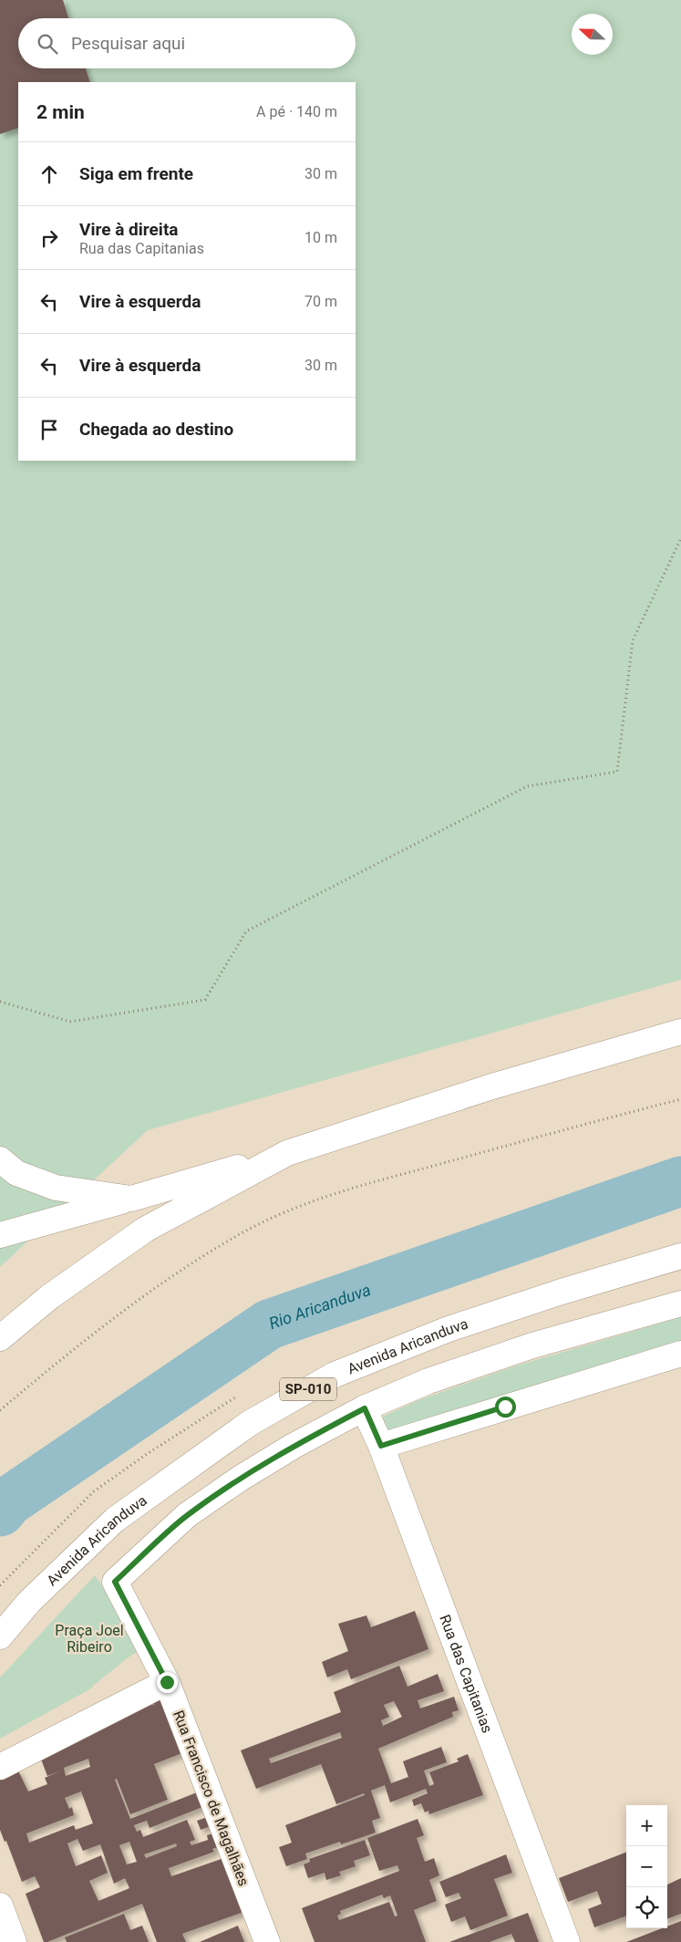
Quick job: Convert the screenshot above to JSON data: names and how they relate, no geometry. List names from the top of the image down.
{
  "streets": {
    "main road": [
      "Avenida Aricanduva",
      "SP-010",
      "Rua das Capitanias",
      "Rua Francisco de Magalhães"
    ]
  },
  "crossings": [
    ["Rua das Capitanias", "Rua Francisco de Magalhães"]
  ],
  "water": ["Rio Aricanduva"],
  "parks": ["Praça Joel Ribeiro"],
  "north": "left",
  "page": {
    "search": "Pesquisar aqui",
    "heading": ["2 min", "A pé · 140 m"],
    "list": [
      ["Siga em frente", "30 m"],
      ["Vire à direita", "Rua das Capitanias", "10 m"],
      ["Vire à esquerda", "70 m"],
      ["Vire à esquerda", "30 m"],
      "Chegada ao destino"
    ],
    "map_buttons": ["+", "−"]
  }
}
